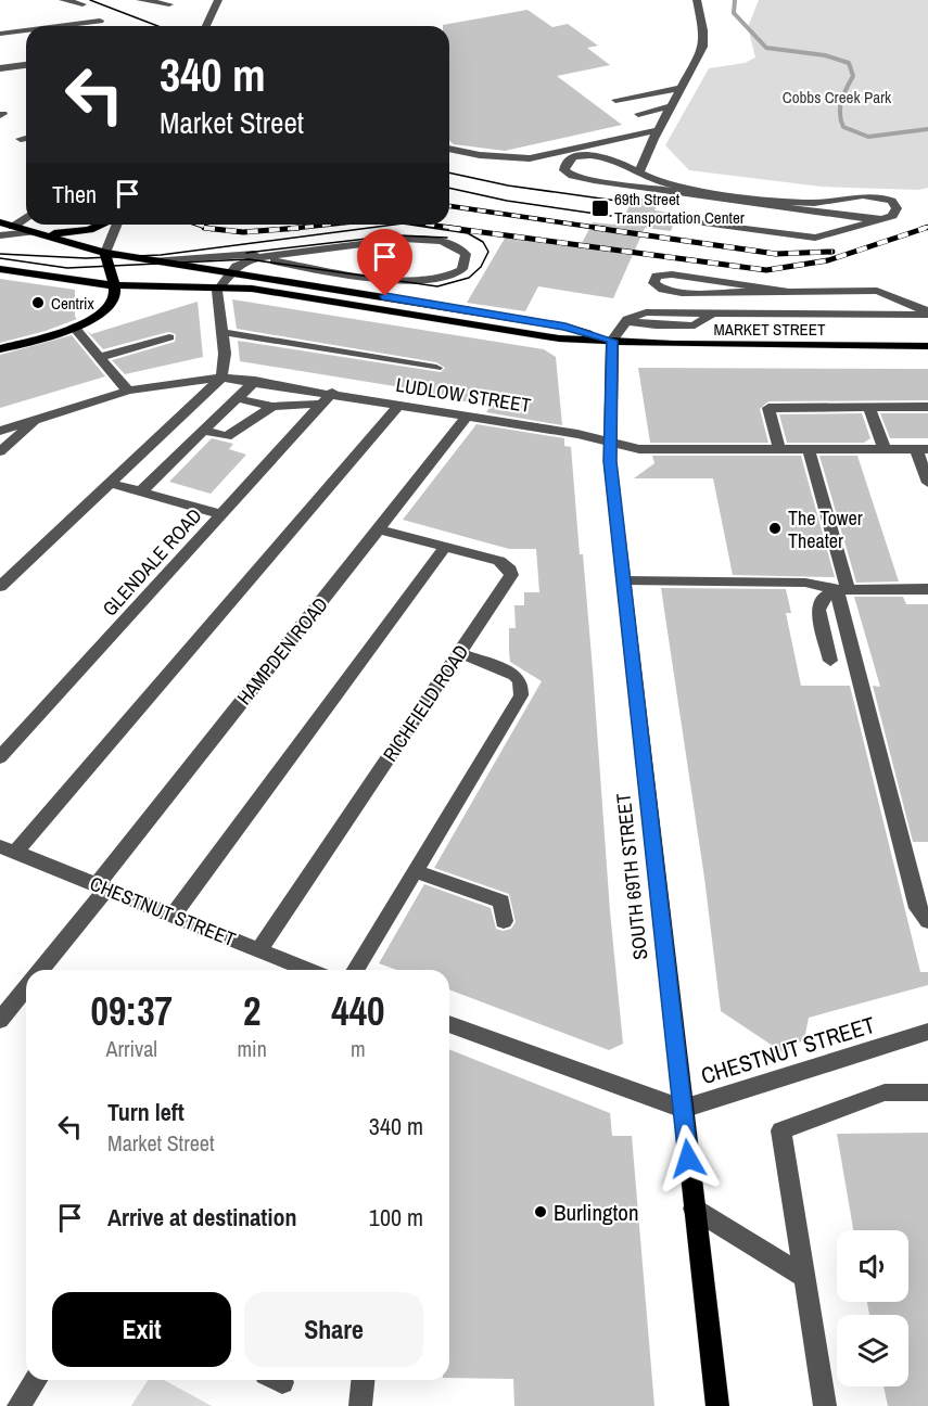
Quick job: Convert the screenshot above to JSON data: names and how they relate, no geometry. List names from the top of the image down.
{
  "streets": {
    "main road": ["MARKET STREET", "SOUTH 69TH STREET"],
    "street": [
      "LUDLOW STREET",
      "GLENDALE ROAD",
      "HAMPDEN ROAD",
      "RICHFIELD ROAD",
      "CHESTNUT STREET"
    ]
  },
  "crossings": [
    ["MARKET STREET", "SOUTH 69TH STREET"],
    ["LUDLOW STREET", "GLENDALE ROAD"],
    ["LUDLOW STREET", "HAMPDEN ROAD"],
    ["LUDLOW STREET", "SOUTH 69TH STREET"],
    ["HAMPDEN ROAD", "RICHFIELD ROAD"],
    ["HAMPDEN ROAD", "CHESTNUT STREET"],
    ["RICHFIELD ROAD", "CHESTNUT STREET"],
    ["SOUTH 69TH STREET", "CHESTNUT STREET"]
  ],
  "parks": ["Cobbs Creek Park"],
  "places": {
    "transit": ["69th Street Transportation Center"],
    "other": ["Centrix", "The Tower Theater", "Burlington"]
  },
  "page": {
    "turn": ["340 m", "Market Street"],
    "then": "Then",
    "eta": [
      "09:37",
      "Arrival",
      "2",
      "min",
      "440",
      "m"
    ],
    "list": [
      {
        "name": "Turn left",
        "note": "Market Street",
        "value": "340 m"
      },
      {
        "name": "Arrive at destination",
        "value": "100 m"
      }
    ],
    "buttons": ["Exit", "Share"]
  }
}
